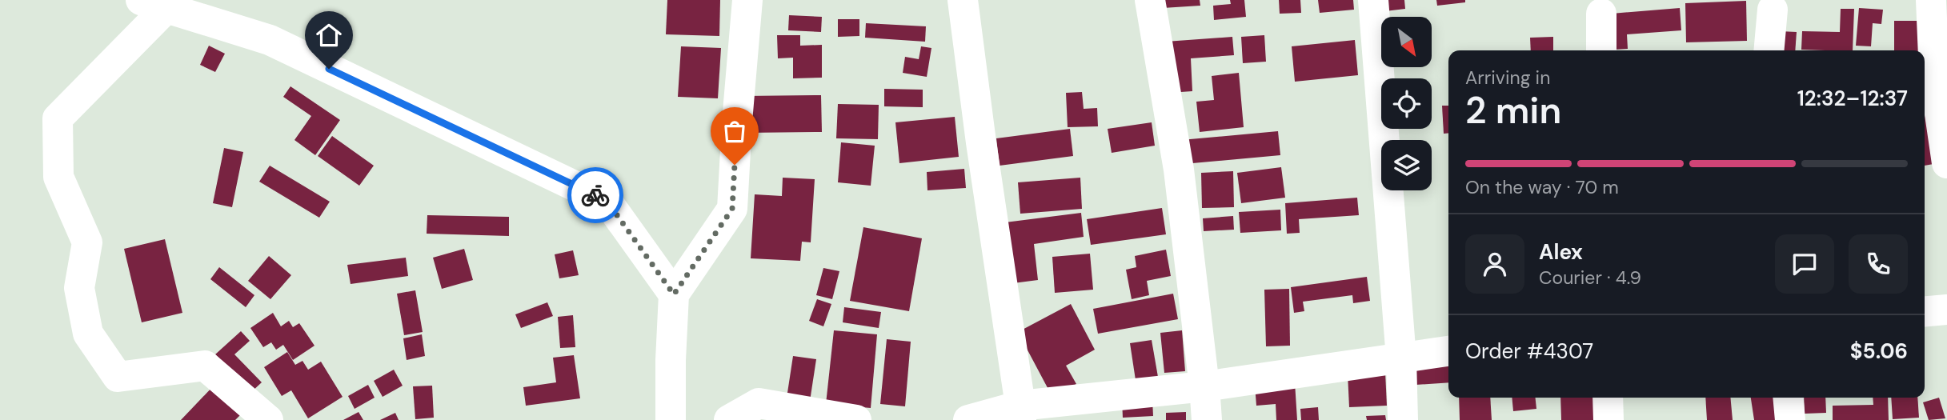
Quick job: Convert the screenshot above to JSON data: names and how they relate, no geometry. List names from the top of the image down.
{
  "north": "bottom right",
  "page": {
    "heading": ["2 min", "Arriving in", "12:32–12:37"],
    "panel": [
      "Alex",
      "Courier · 4.9",
      "Order #4307",
      "$5.06"
    ],
    "bar": "On the way · 70 m"
  }
}
